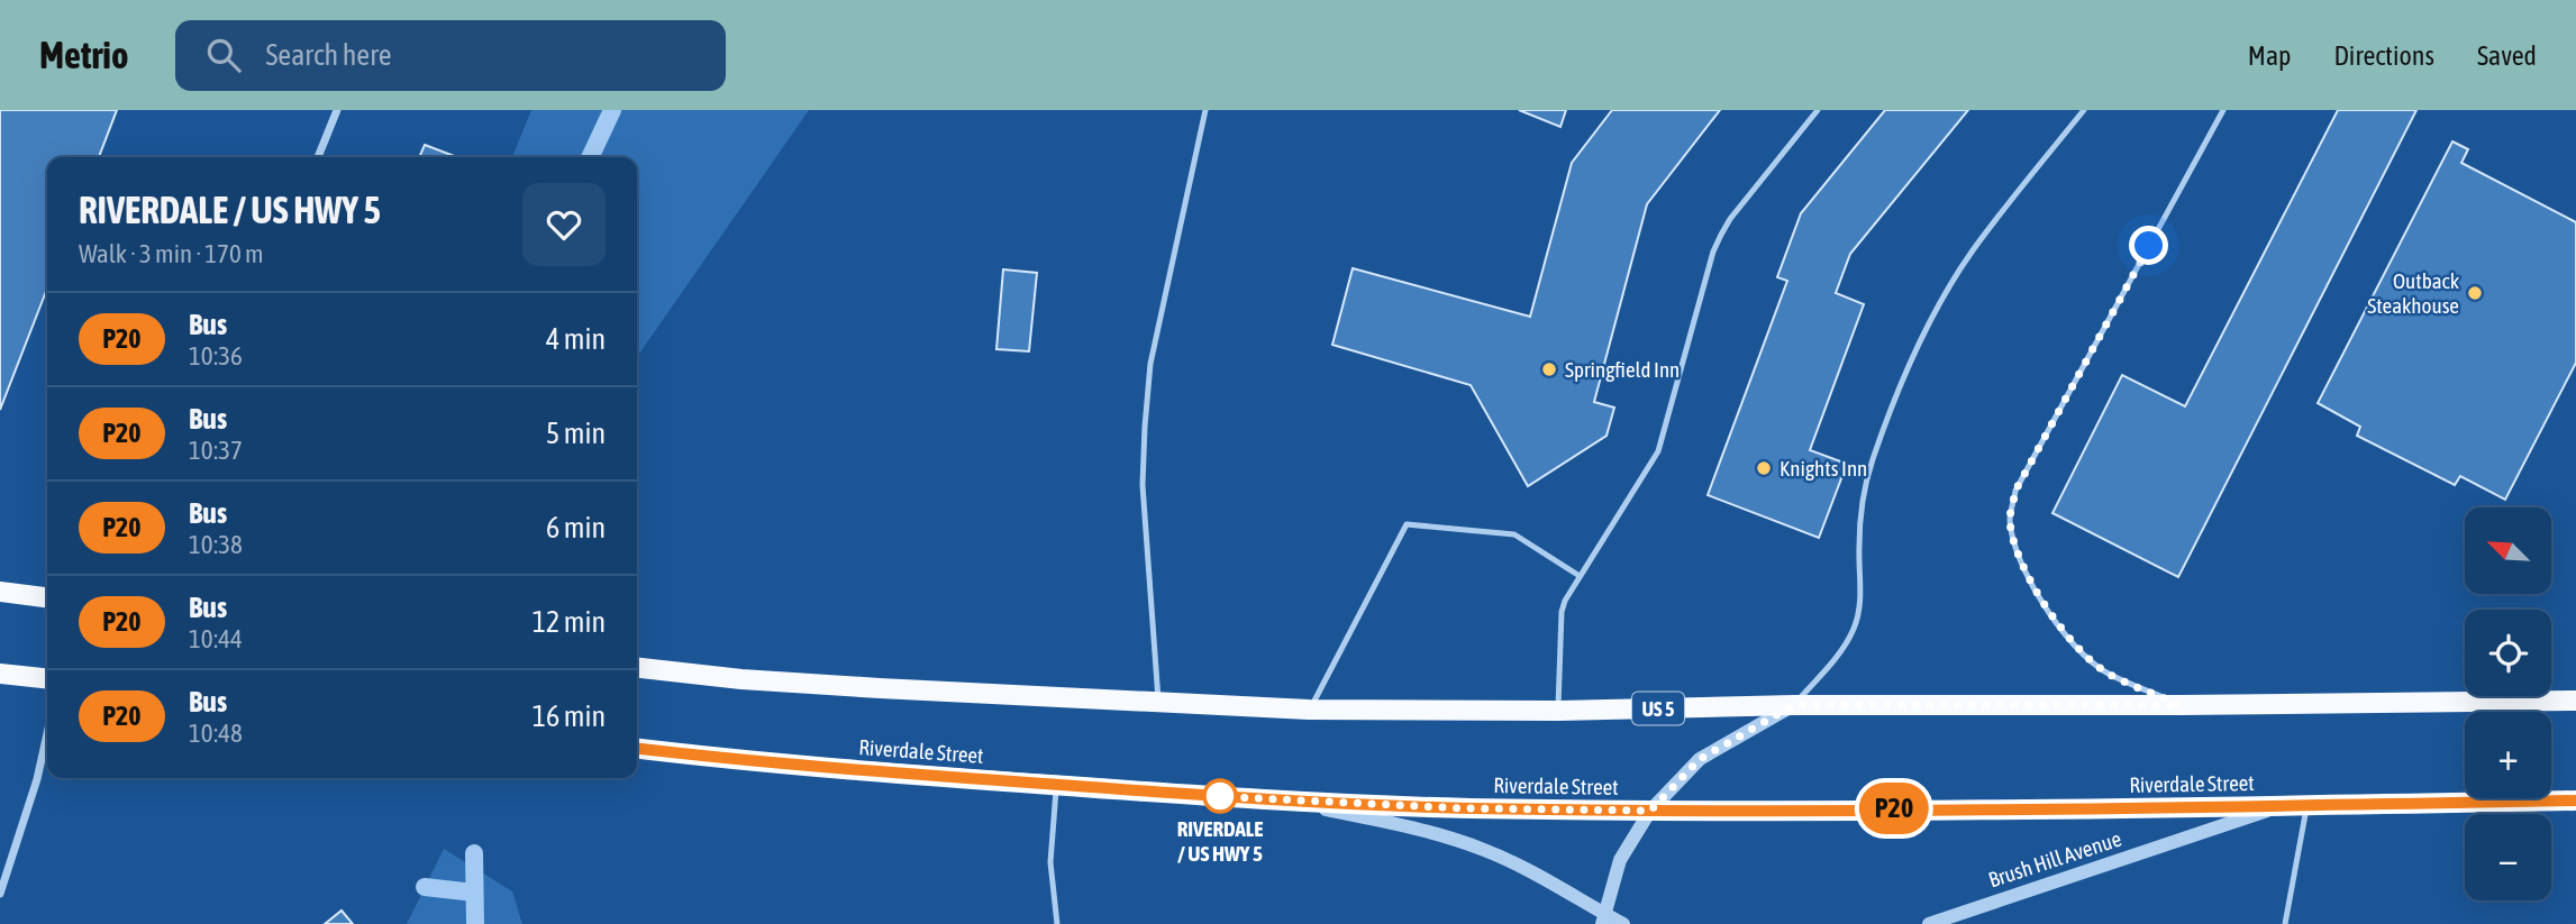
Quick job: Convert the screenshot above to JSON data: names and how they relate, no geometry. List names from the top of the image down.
{
  "streets": {
    "main road": ["US 5", "Riverdale Street"],
    "street": ["Brush Hill Avenue"]
  },
  "crossings": [
    ["Riverdale Street", "Brush Hill Avenue"]
  ],
  "places": [
    "Outback Steakhouse",
    "Springfield Inn",
    "Knights Inn",
    "RIVERDALE / US HWY 5"
  ],
  "lines": ["bus line P20"],
  "north": "top left",
  "page": {
    "header": "Metrio",
    "search": "Search here",
    "nav": ["Map", "Directions", "Saved"],
    "on_map": "P20",
    "heading": ["RIVERDALE / US HWY 5", "Walk · 3 min · 170 m"],
    "list": [
      {
        "mark": "P20",
        "name": "Bus",
        "note": "10:36",
        "value": "4 min"
      },
      {
        "mark": "P20",
        "name": "Bus",
        "note": "10:37",
        "value": "5 min"
      },
      {
        "mark": "P20",
        "name": "Bus",
        "note": "10:38",
        "value": "6 min"
      },
      {
        "mark": "P20",
        "name": "Bus",
        "note": "10:44",
        "value": "12 min"
      },
      {
        "mark": "P20",
        "name": "Bus",
        "note": "10:48",
        "value": "16 min"
      }
    ],
    "map_buttons": ["+", "−"]
  }
}
